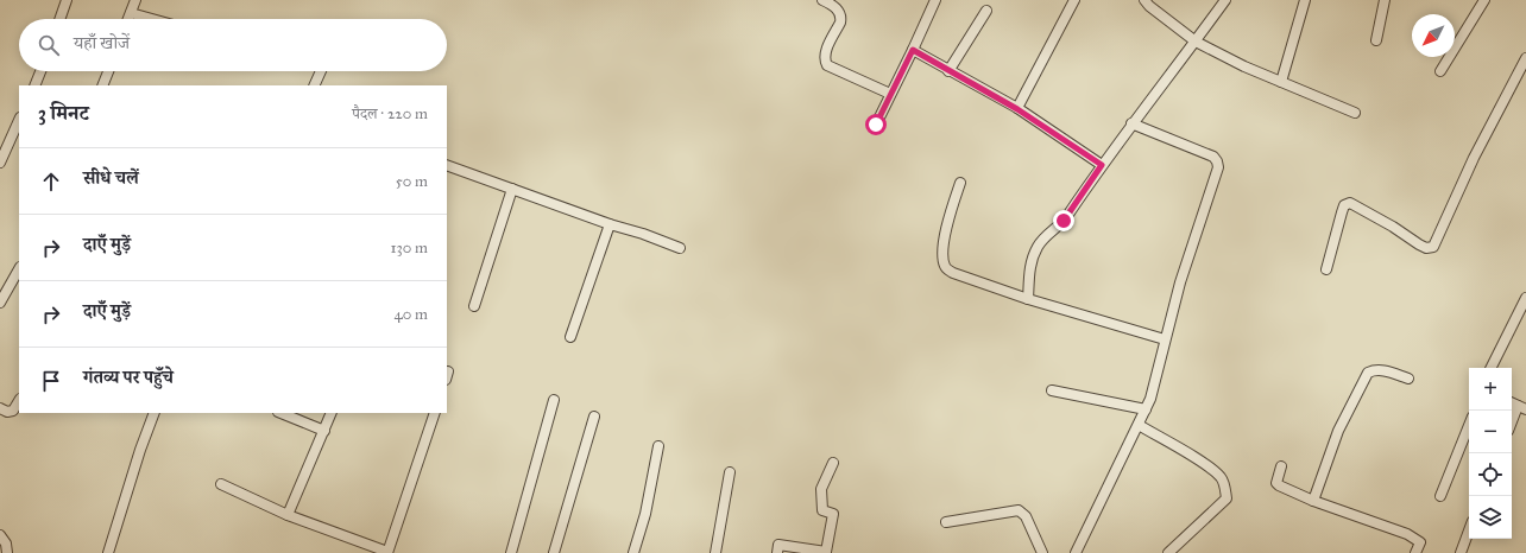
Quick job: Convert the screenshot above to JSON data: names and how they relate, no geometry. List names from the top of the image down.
{
  "north": "bottom left",
  "page": {
    "search": "यहाँ खोजें",
    "heading": ["3 मिनट", "पैदल · 220 m"],
    "list": [
      ["सीधे चलें", "50 m"],
      ["दाएँ मुड़ें", "130 m"],
      ["दाएँ मुड़ें", "40 m"],
      "गंतव्य पर पहुँचे"
    ],
    "map_buttons": ["+", "−"]
  }
}
